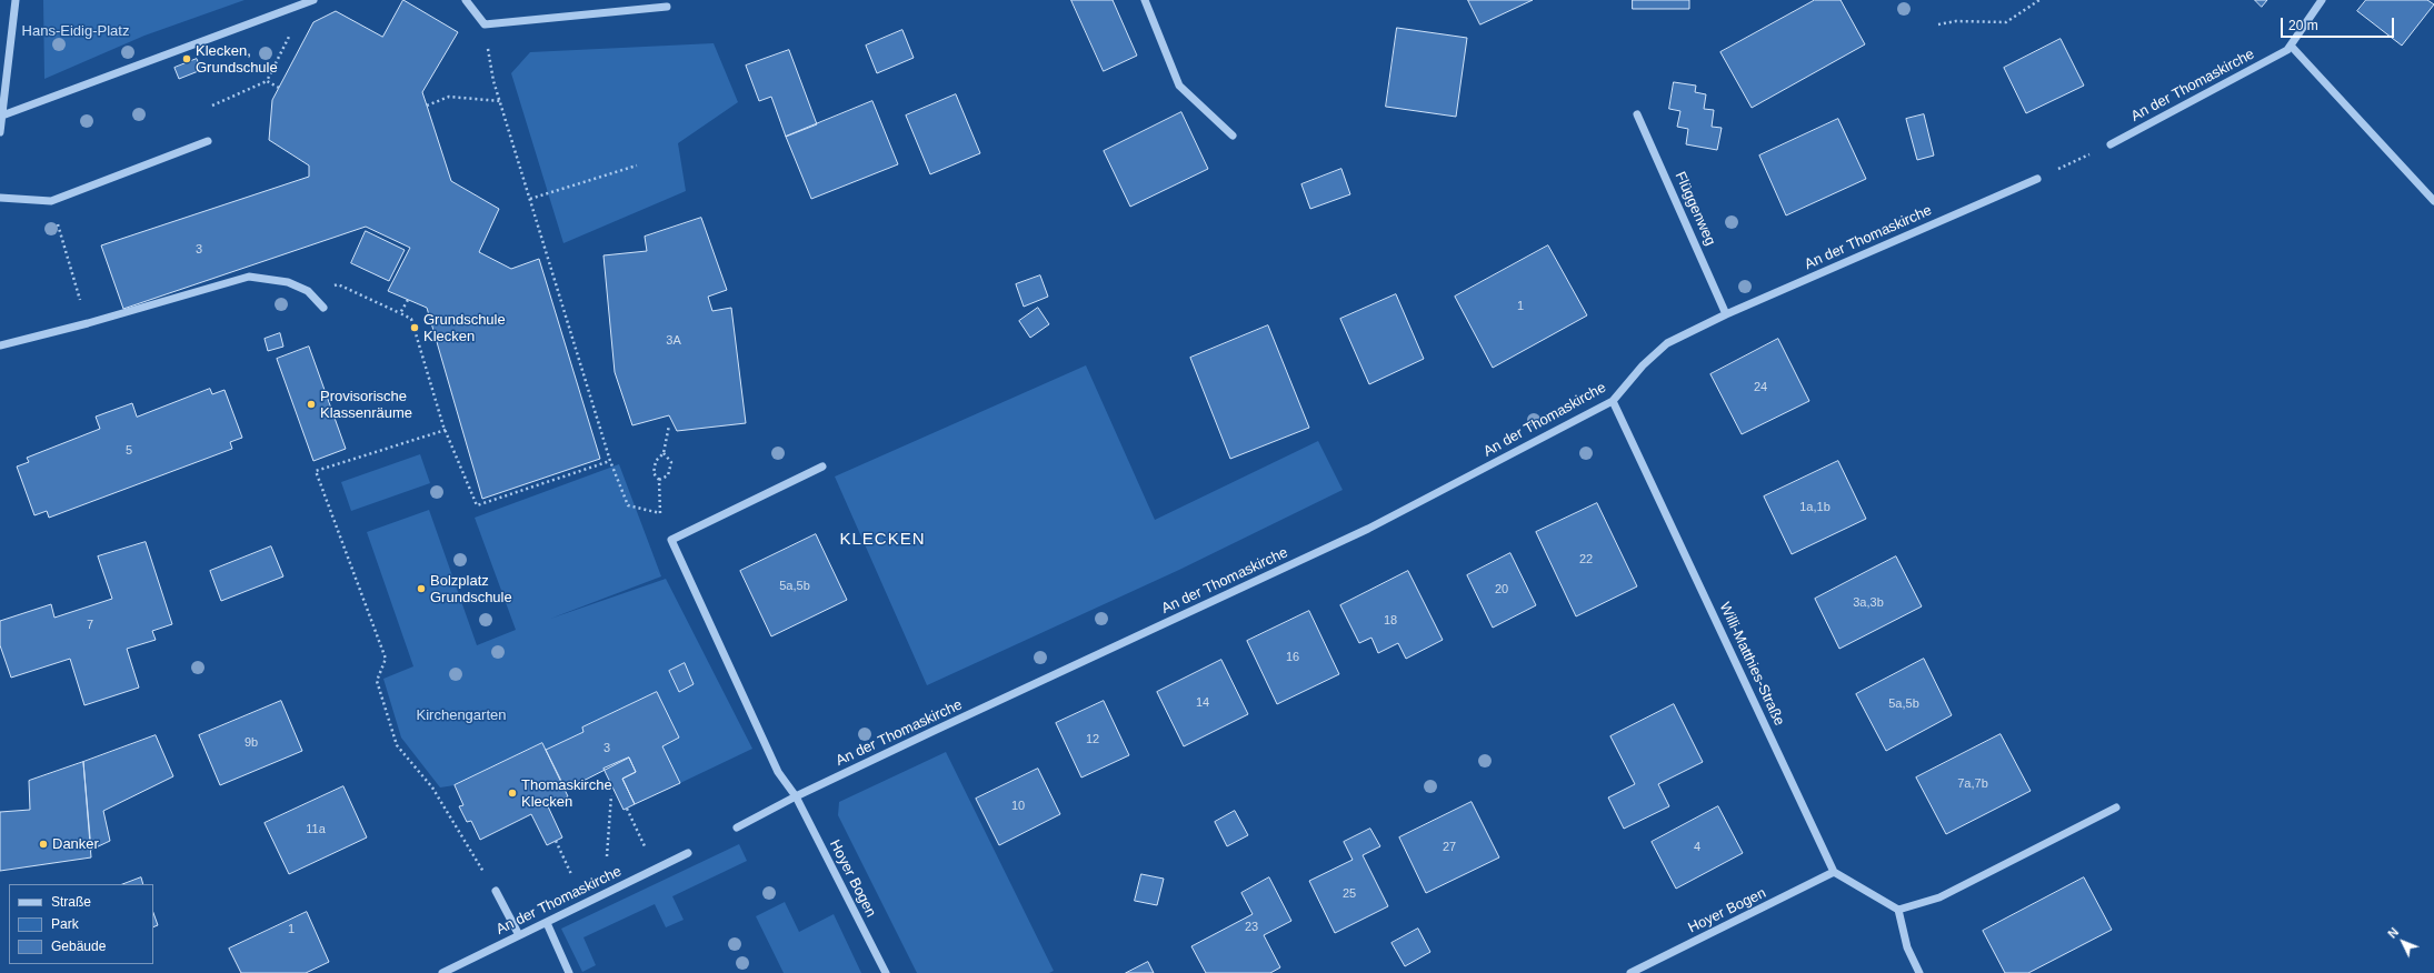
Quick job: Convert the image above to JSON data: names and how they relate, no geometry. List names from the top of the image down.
{
  "streets": {
    "street": [
      "An der Thomaskirche",
      "Flüggenweg",
      "Willi-Matthies-Straße",
      "Hoyer Bogen"
    ]
  },
  "crossings": [
    ["An der Thomaskirche", "Flüggenweg"],
    ["An der Thomaskirche", "Willi-Matthies-Straße"],
    ["An der Thomaskirche", "Hoyer Bogen"],
    ["Willi-Matthies-Straße", "Hoyer Bogen"]
  ],
  "districts": ["KLECKEN"],
  "parks": ["Hans-Eidig-Platz", "Kirchengarten"],
  "places": [
    "Klecken, Grundschule",
    "Grundschule Klecken",
    "Provisorische Klassenräume",
    "Bolzplatz Grundschule",
    "Thomaskirche Klecken",
    "Danker"
  ],
  "house_numbers": [
    "3",
    "1",
    "3A",
    "24",
    "5",
    "1a,1b",
    "22",
    "5a,5b",
    "20",
    "3a,3b",
    "18",
    "7",
    "16",
    "14",
    "5a,5b",
    "12",
    "9b",
    "3",
    "7a,7b",
    "10",
    "11a",
    "27",
    "4",
    "25",
    "23",
    "1"
  ],
  "legend": ["Straße", "Park", "Gebäude"],
  "scale_bar": "20 m",
  "north": "top left"
}
